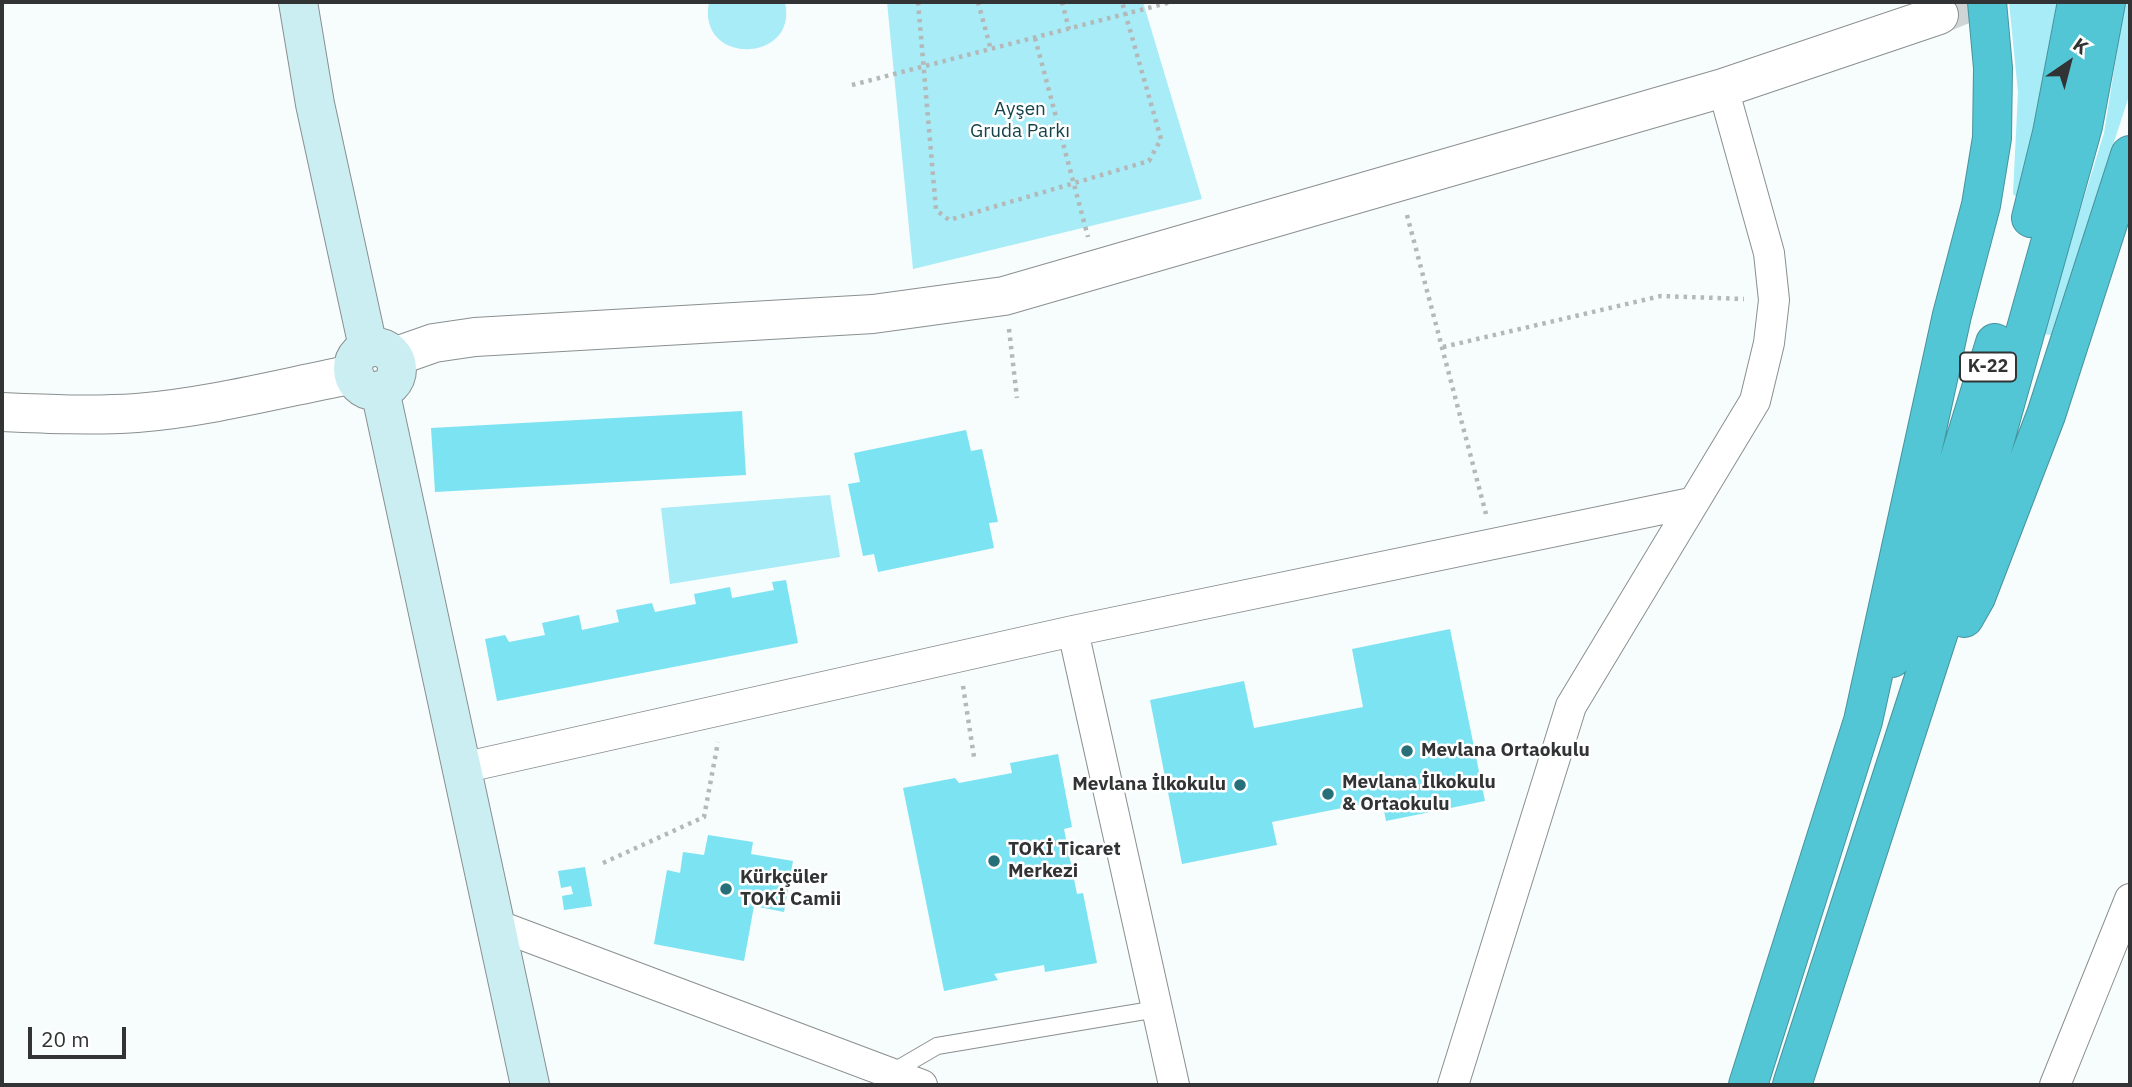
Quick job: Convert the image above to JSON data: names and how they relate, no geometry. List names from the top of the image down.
{
  "streets": {
    "highway": ["K-22"]
  },
  "parks": ["Ayşen Gruda Parkı"],
  "places": [
    "Mevlana Ortaokulu",
    "Mevlana İlkokulu",
    "Mevlana İlkokulu & Ortaokulu",
    "TOKİ Ticaret Merkezi",
    "Kürkçüler TOKİ Camii"
  ],
  "scale_bar": "20 m",
  "north": "top right"
}
